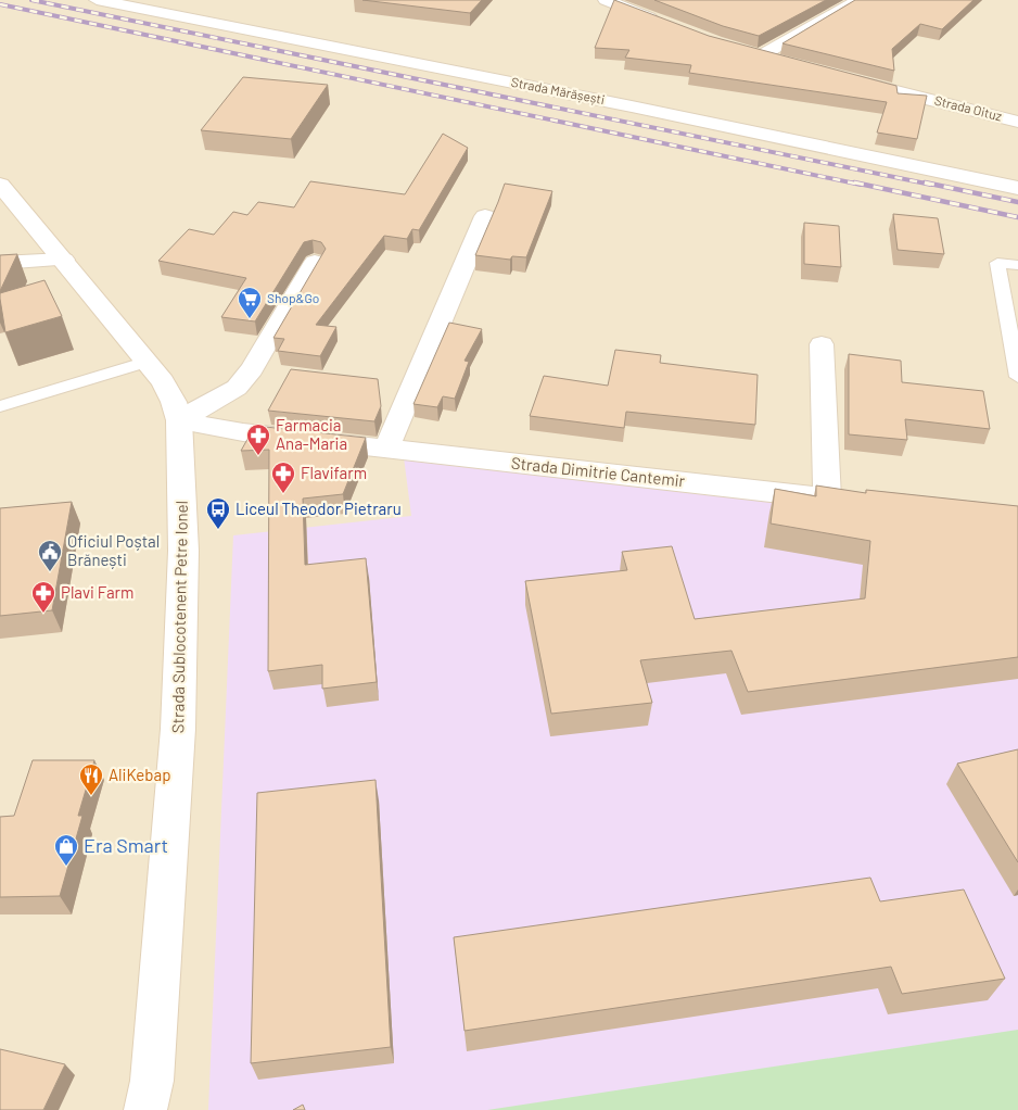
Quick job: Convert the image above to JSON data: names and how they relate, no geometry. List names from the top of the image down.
{
  "streets": {
    "street": [
      "Strada Mărășești",
      "Strada Oituz",
      "Strada Dimitrie Cantemir",
      "Strada Sublocotenent Petre Ionel"
    ]
  },
  "crossings": [
    ["Strada Dimitrie Cantemir", "Strada Sublocotenent Petre Ionel"]
  ],
  "places": {
    "supermarket": ["Shop&Go"],
    "pharmacy": ["Farmacia Ana-Maria", "Flavifarm", "Plavi Farm"],
    "bus stop": ["Liceul Theodor Pietraru"],
    "public building": ["Oficiul Poștal Brănești"],
    "restaurant": ["AliKebap"],
    "shop": ["Era Smart"]
  }
}
